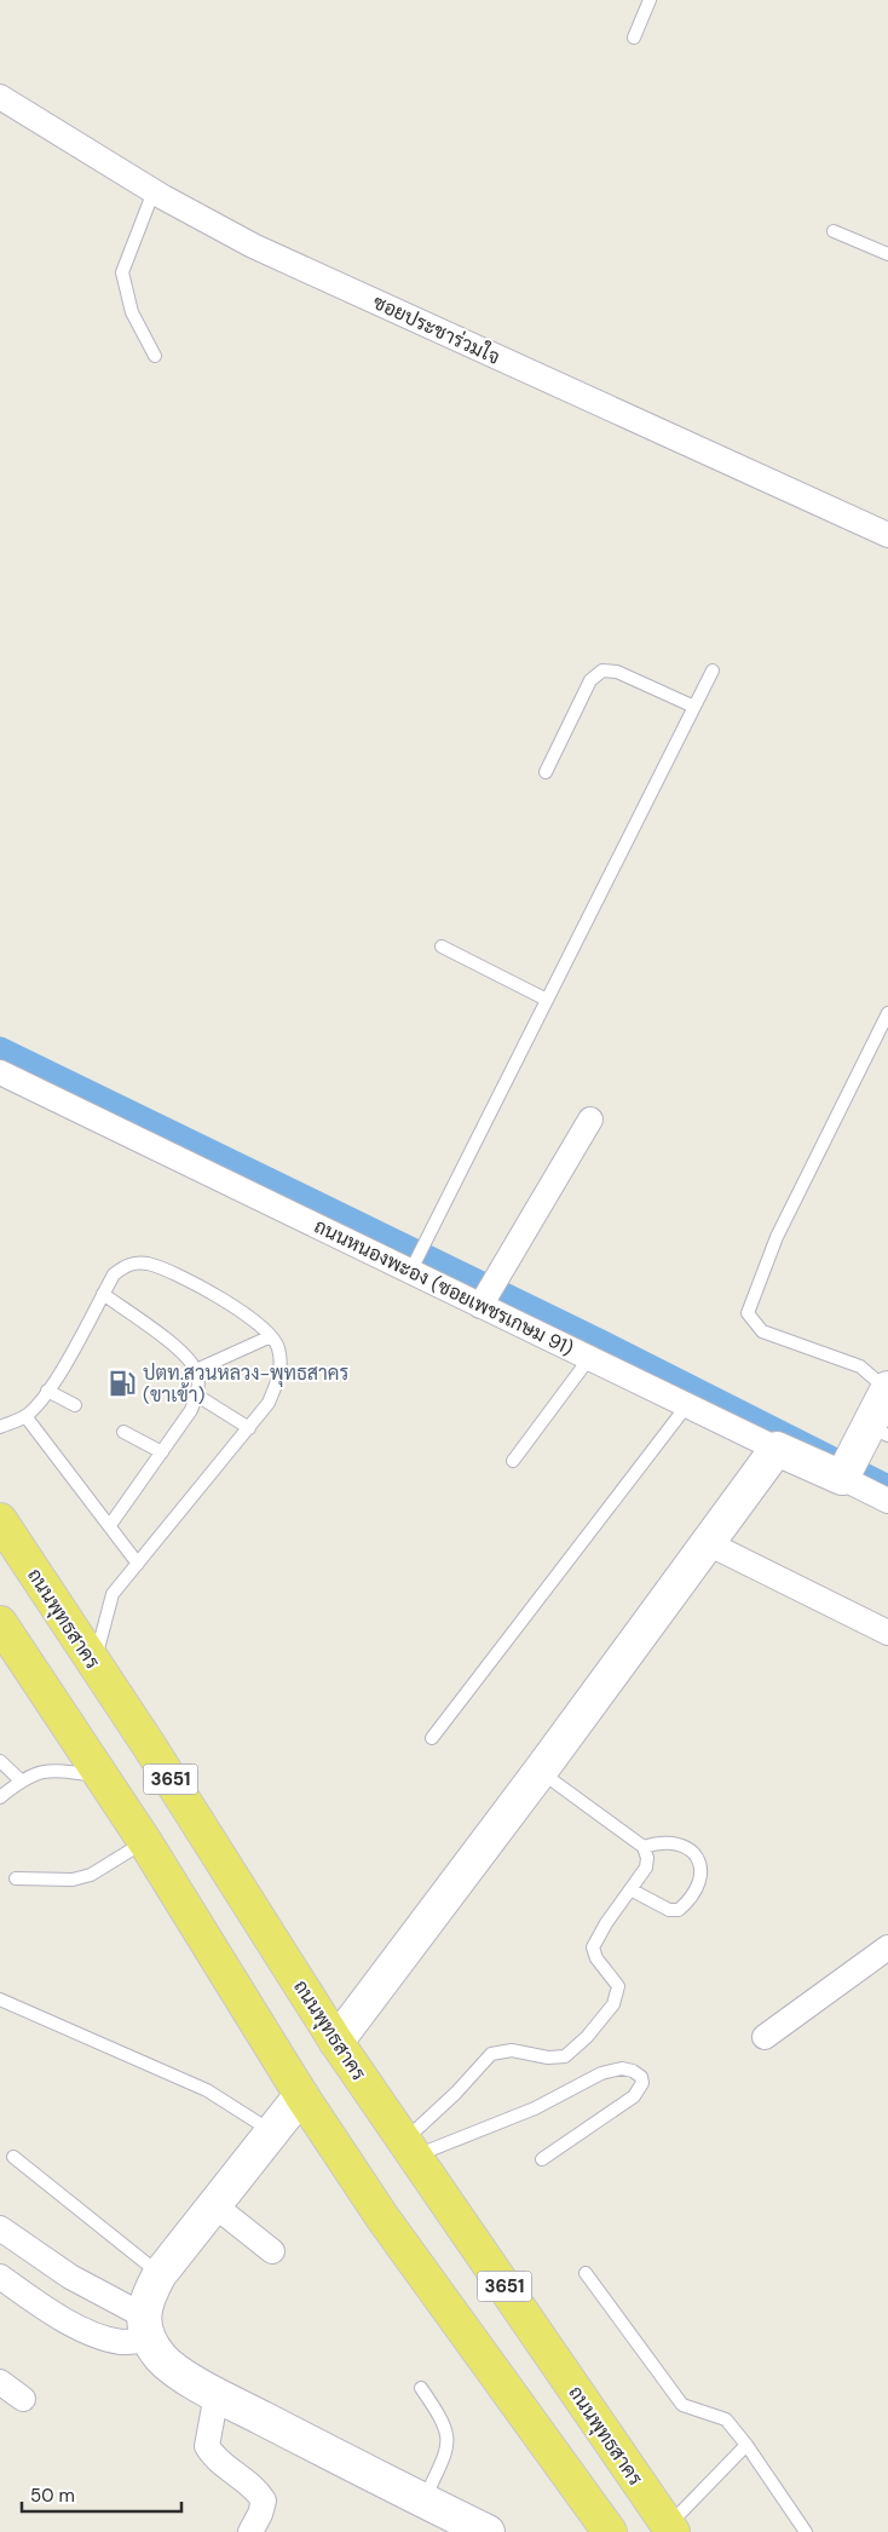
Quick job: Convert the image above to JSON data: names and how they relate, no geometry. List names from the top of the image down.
{
  "streets": {
    "main road": ["ถนนหนองพะอง (ซอยเพชรเกษม 91)", "ถนนพุทธสาคร", "3651"],
    "street": ["ซอยประชาร่วมใจ"]
  },
  "places": {
    "fuel station": ["ปตท.สวนหลวง-พุทธสาคร (ขาเข้า)"]
  },
  "scale_bar": "50 m"
}
